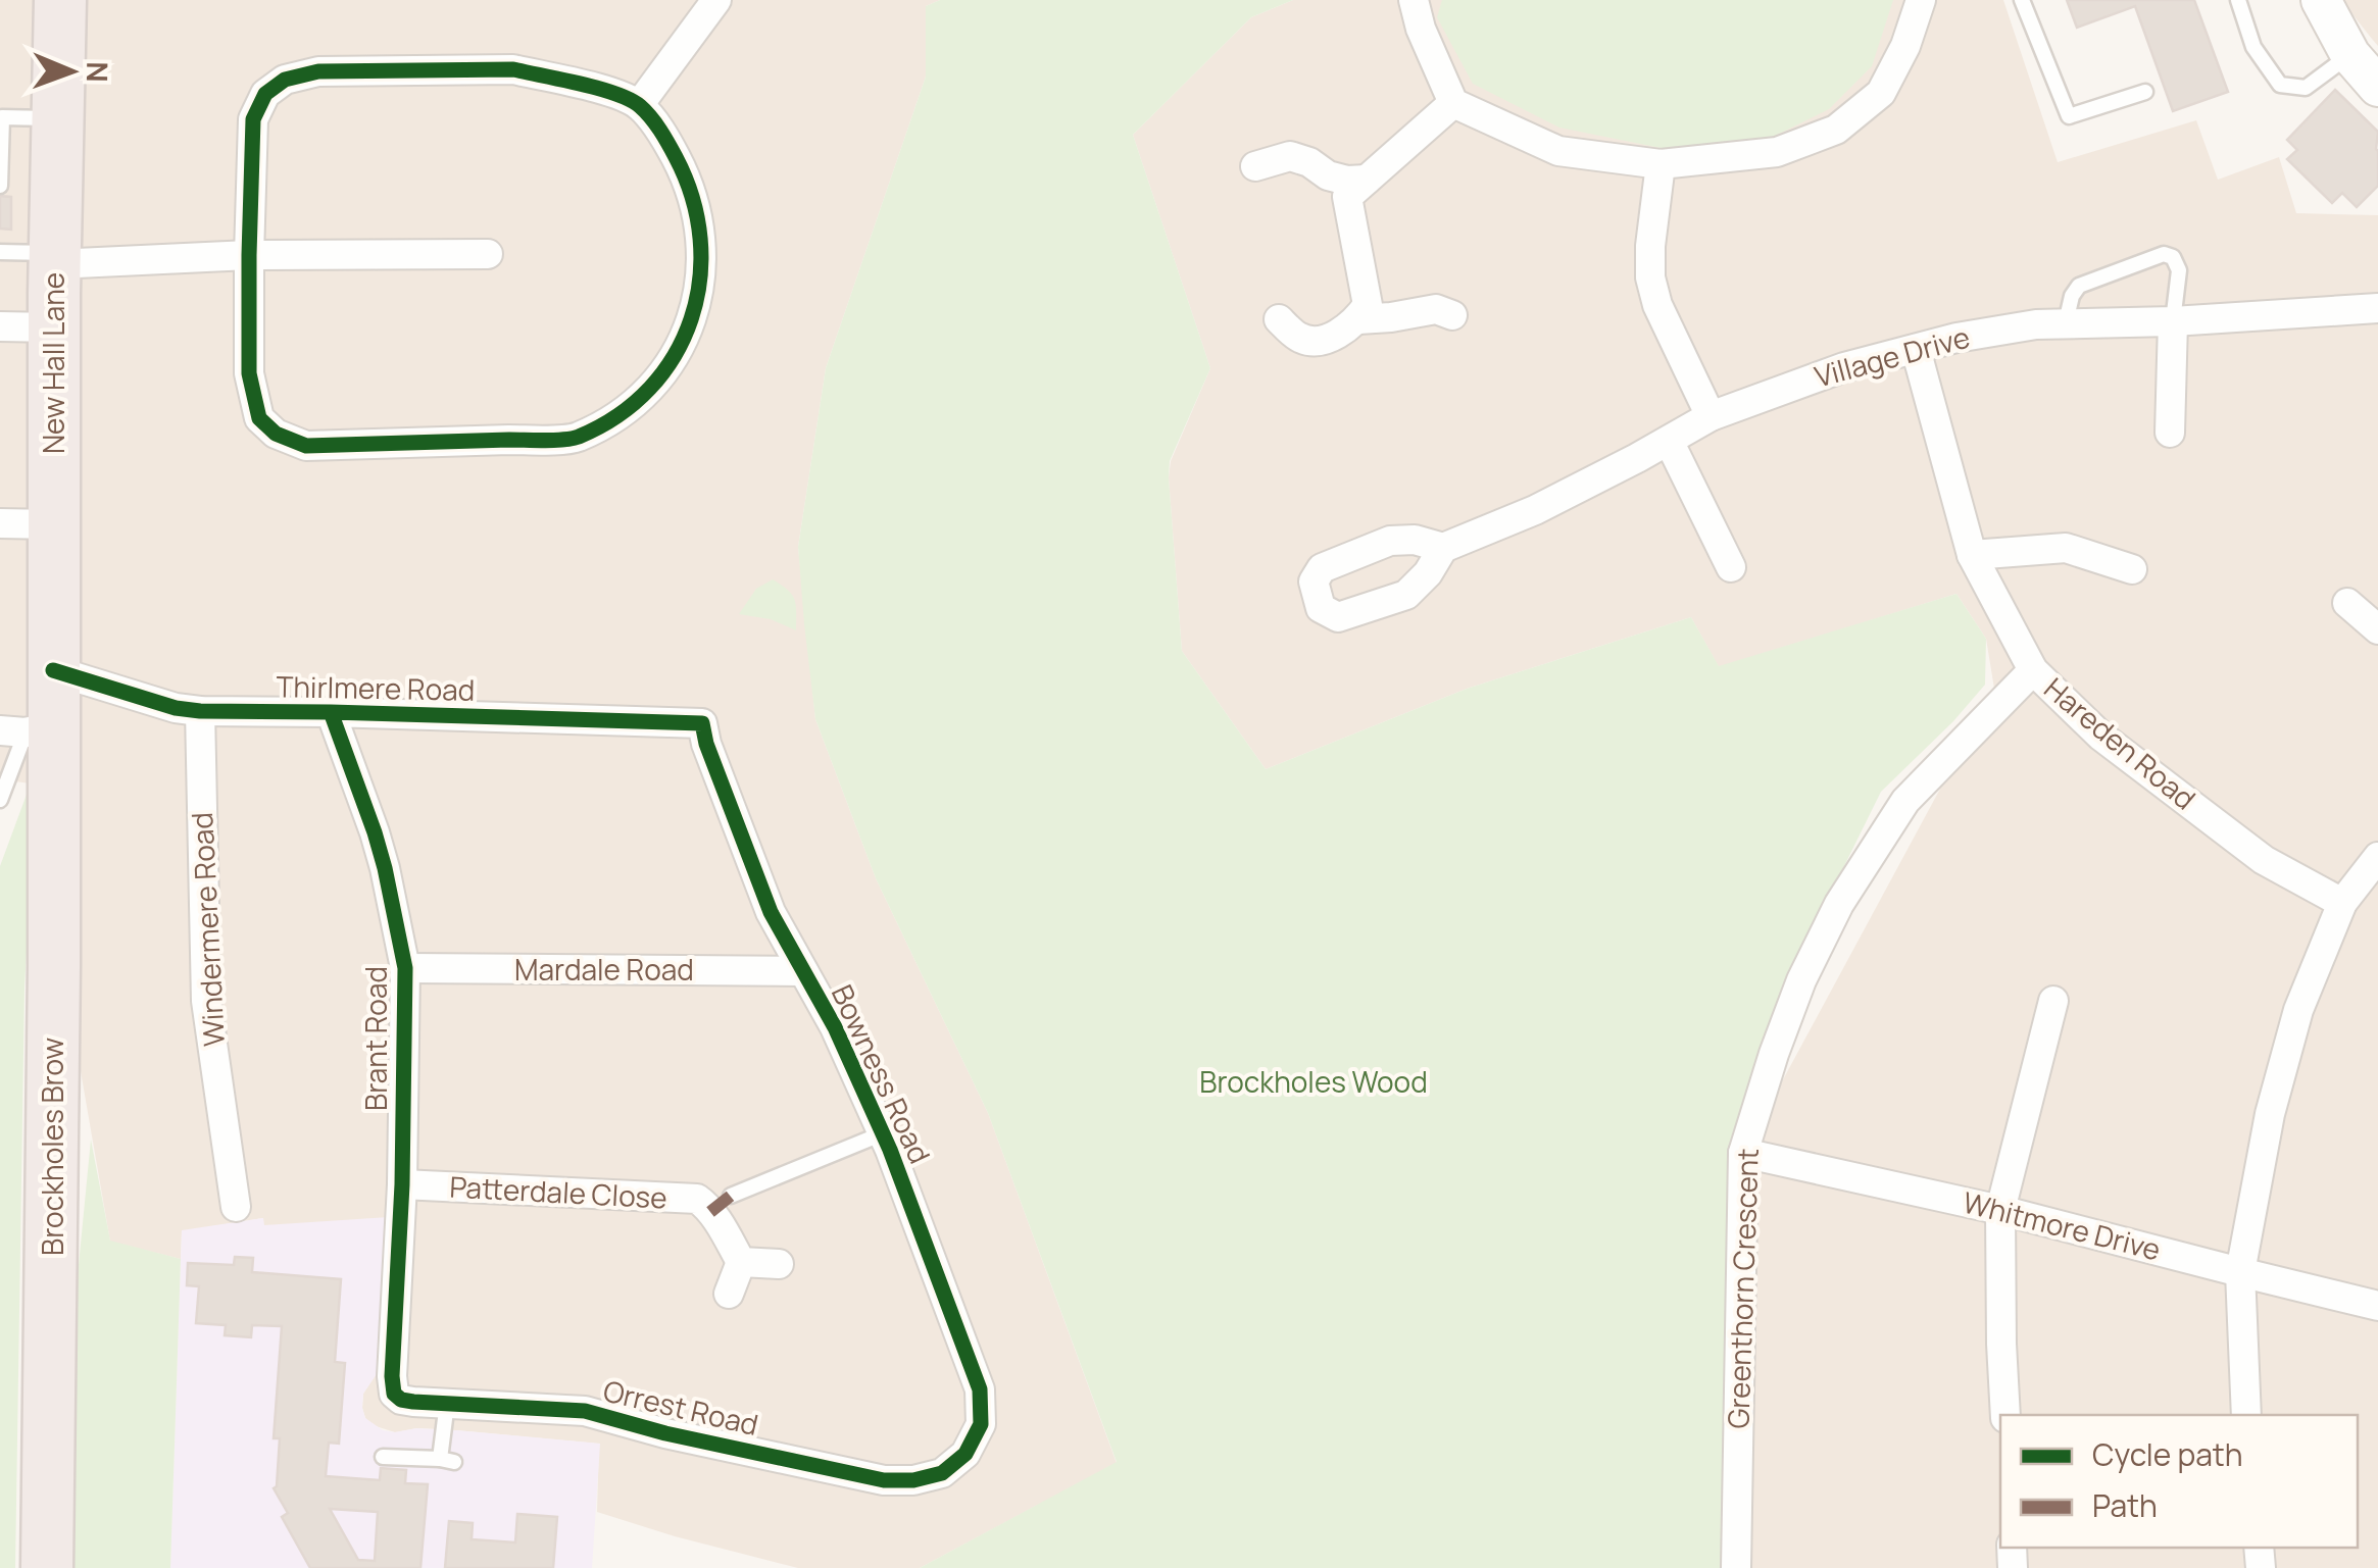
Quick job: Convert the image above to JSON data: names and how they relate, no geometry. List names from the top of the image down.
{
  "streets": {
    "highway": ["New Hall Lane", "Brockholes Brow"],
    "street": [
      "Village Drive",
      "Thirlmere Road",
      "Hareden Road",
      "Windermere Road",
      "Mardale Road",
      "Brant Road",
      "Bowness Road",
      "Patterdale Close",
      "Whitmore Drive",
      "Greenthorn Crescent",
      "Orrest Road"
    ]
  },
  "crossings": [
    ["Village Drive", "Hareden Road"],
    ["New Hall Lane", "Thirlmere Road"],
    ["New Hall Lane", "Brockholes Brow"],
    ["Thirlmere Road", "Windermere Road"],
    ["Thirlmere Road", "Brant Road"],
    ["Thirlmere Road", "Bowness Road"],
    ["Hareden Road", "Greenthorn Crescent"],
    ["Mardale Road", "Brant Road"],
    ["Mardale Road", "Bowness Road"],
    ["Brant Road", "Patterdale Close"],
    ["Brant Road", "Orrest Road"],
    ["Bowness Road", "Orrest Road"],
    ["Whitmore Drive", "Greenthorn Crescent"]
  ],
  "parks": ["Brockholes Wood"],
  "legend": ["Cycle path", "Path"],
  "north": "right"
}
